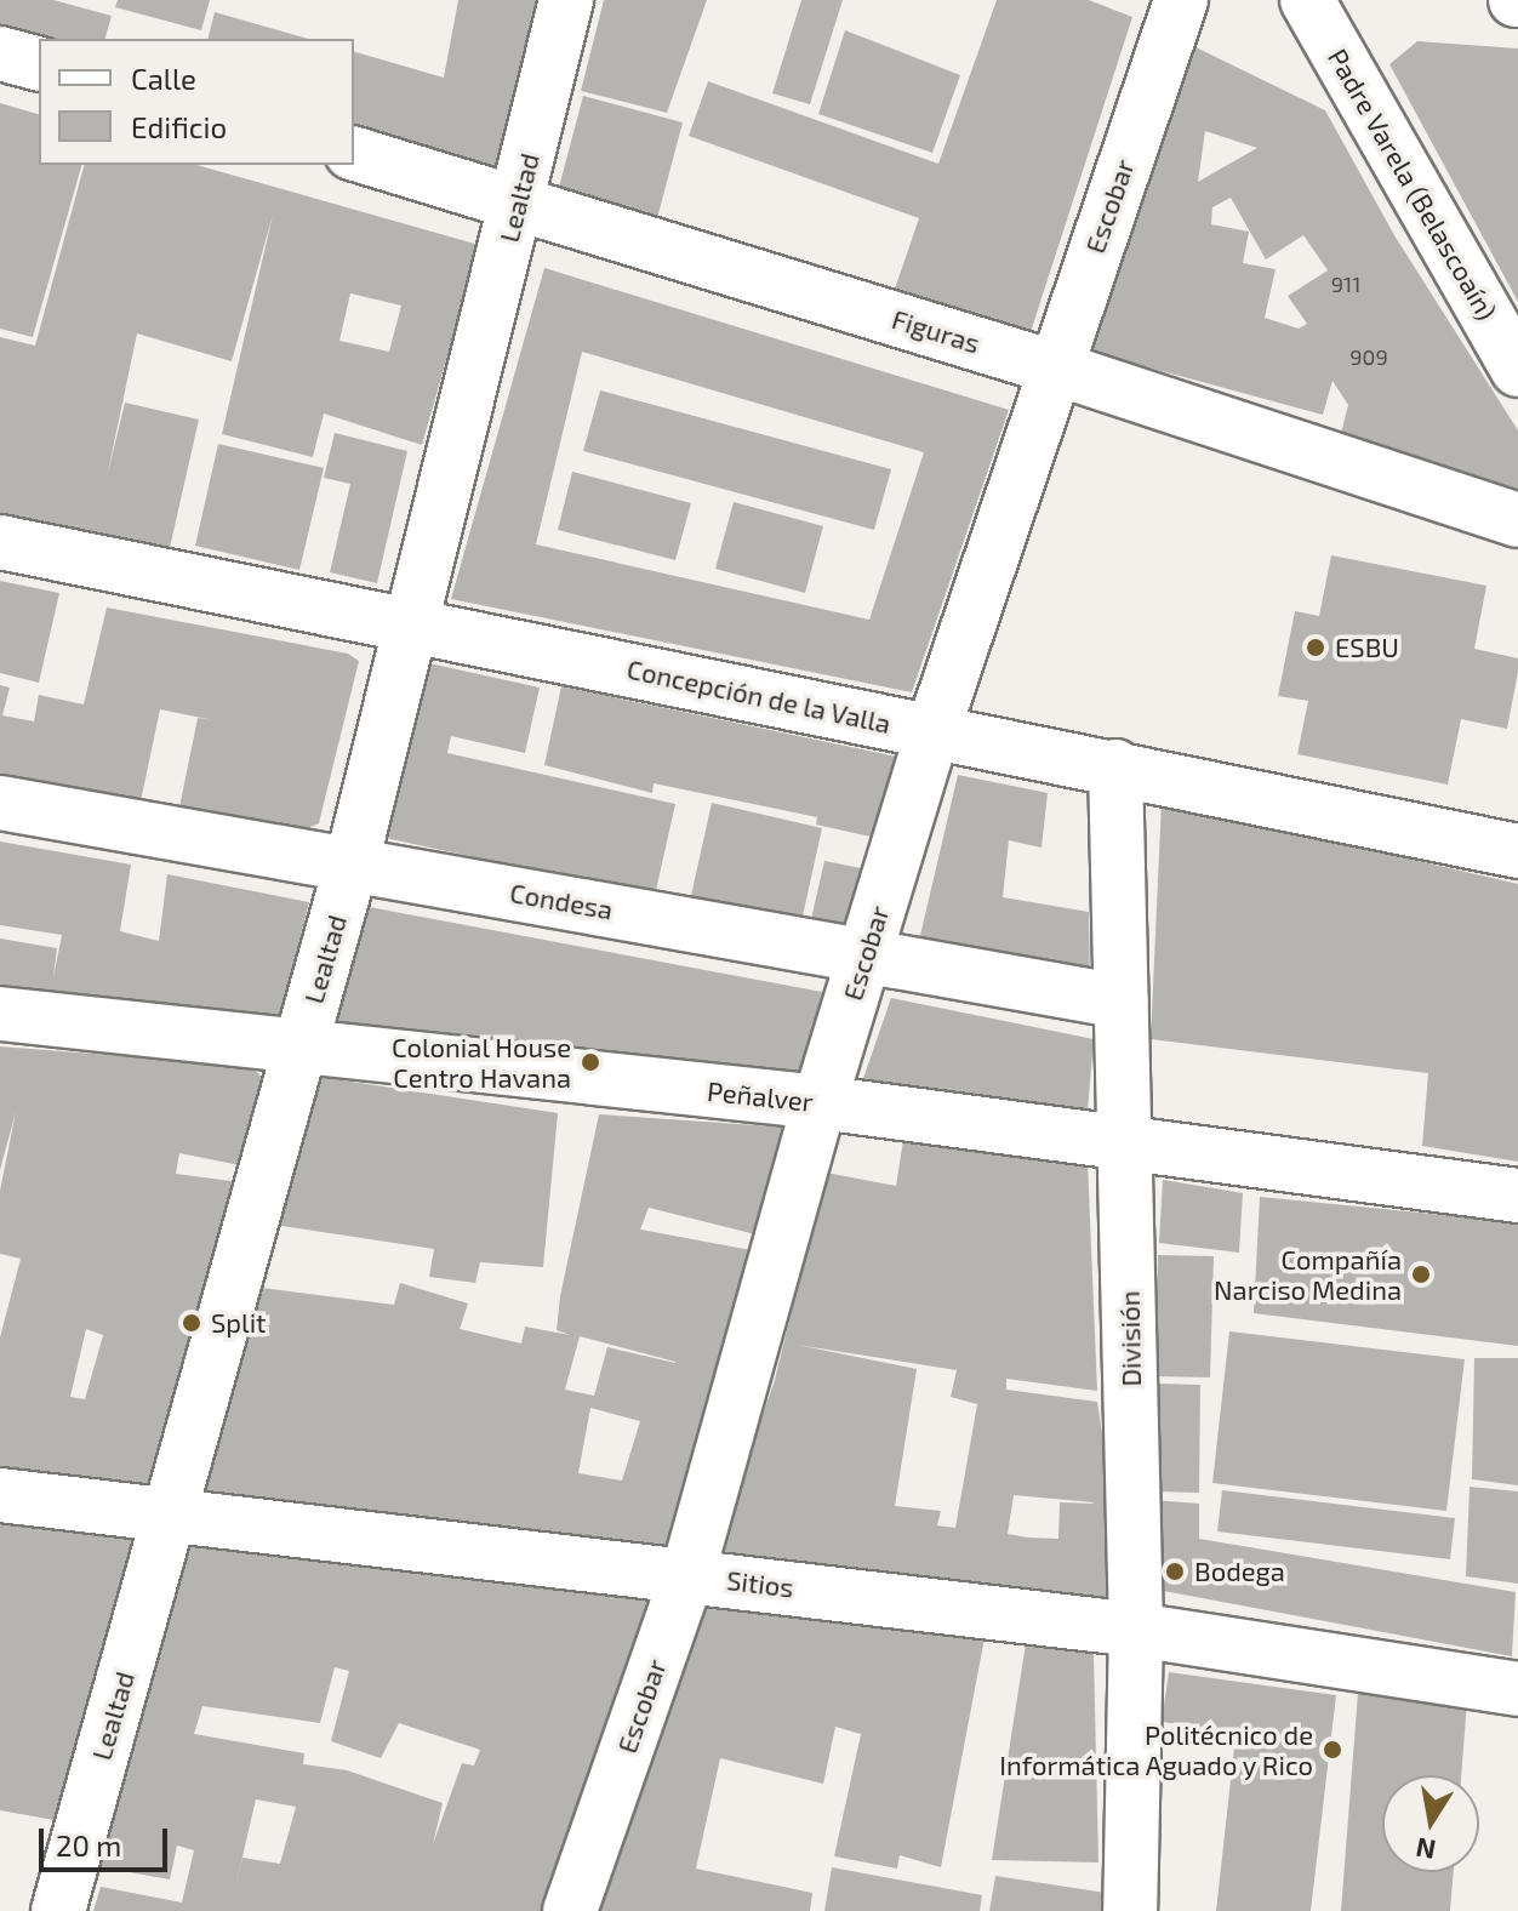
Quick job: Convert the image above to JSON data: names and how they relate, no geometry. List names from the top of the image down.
{
  "streets": {
    "street": [
      "Padre Varela (Belascoaín)",
      "Lealtad",
      "Escobar",
      "Figuras",
      "Concepción de la Valla",
      "Condesa",
      "Peñalver",
      "División",
      "Sitios"
    ]
  },
  "crossings": [
    ["Lealtad", "Figuras"],
    ["Lealtad", "Concepción de la Valla"],
    ["Lealtad", "Condesa"],
    ["Lealtad", "Peñalver"],
    ["Lealtad", "Sitios"],
    ["Escobar", "Figuras"],
    ["Escobar", "Concepción de la Valla"],
    ["Escobar", "Condesa"],
    ["Escobar", "Peñalver"],
    ["Escobar", "Sitios"],
    ["Concepción de la Valla", "División"],
    ["Condesa", "División"],
    ["Peñalver", "División"],
    ["División", "Sitios"]
  ],
  "places": [
    "ESBU",
    "Colonial House Centro Havana",
    "Compañía Narciso Medina",
    "Split",
    "Bodega",
    "Politécnico de Informática Aguado y Rico"
  ],
  "house_numbers": ["911", "909"],
  "legend": ["Calle", "Edificio"],
  "scale_bar": "20 m",
  "north": "bottom"
}
